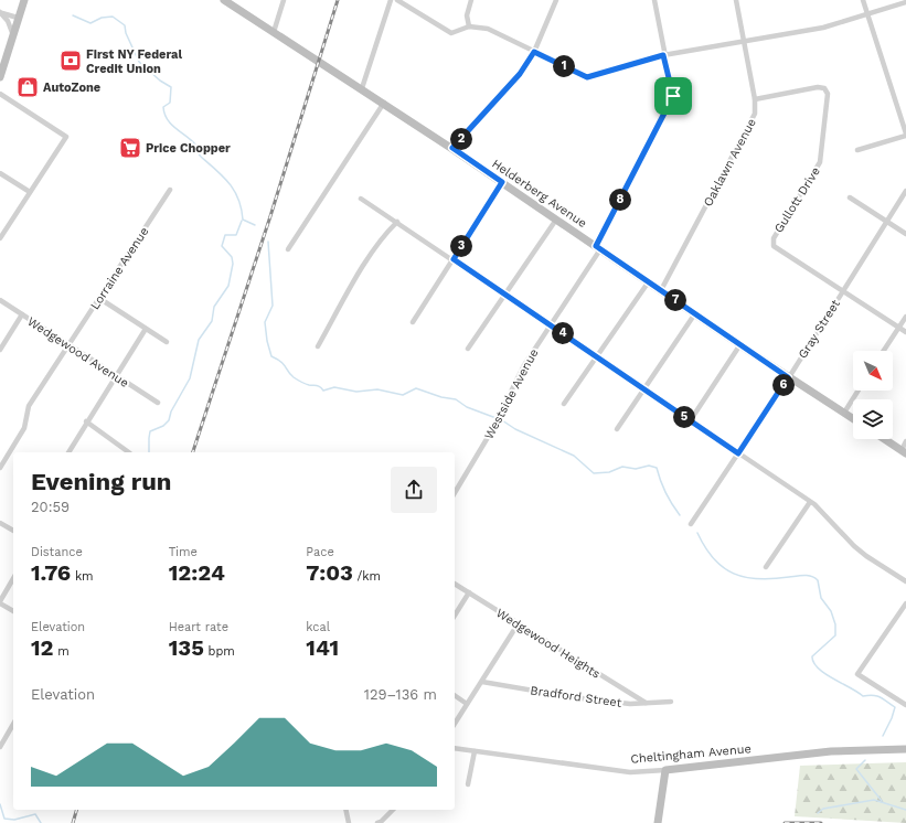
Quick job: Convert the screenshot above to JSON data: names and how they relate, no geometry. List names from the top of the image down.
{
  "streets": {
    "street": [
      "Oaklawn Avenue",
      "Helderberg Avenue",
      "Gullott Drive",
      "Lorraine Avenue",
      "Gray Street",
      "Wedgewood Avenue",
      "Westside Avenue",
      "Wedgewood Heights",
      "Bradford Street",
      "Cheltingham Avenue"
    ]
  },
  "crossings": [
    ["Oaklawn Avenue", "Helderberg Avenue"],
    ["Oaklawn Avenue", "Gullott Drive"],
    ["Helderberg Avenue", "Gray Street"],
    ["Helderberg Avenue", "Westside Avenue"],
    ["Gullott Drive", "Gray Street"],
    ["Lorraine Avenue", "Wedgewood Avenue"],
    ["Wedgewood Heights", "Bradford Street"]
  ],
  "places": {
    "bank": ["First NY Federal Credit Union"],
    "shop": ["AutoZone"],
    "supermarket": ["Price Chopper"]
  },
  "north": "bottom right",
  "page": {
    "pins": [
      "1",
      "2",
      "8",
      "3",
      "7",
      "4",
      "6",
      "5"
    ],
    "heading": ["Evening run", "20:59"],
    "stats": [
      ["Distance", "1.76 km"],
      ["Time", "12:24"],
      ["Pace", "7:03 /km"],
      ["Elevation", "12 m"],
      ["Heart rate", "135 bpm"],
      ["kcal", "141"]
    ],
    "chart": ["Elevation", "129–136 m"]
  }
}
